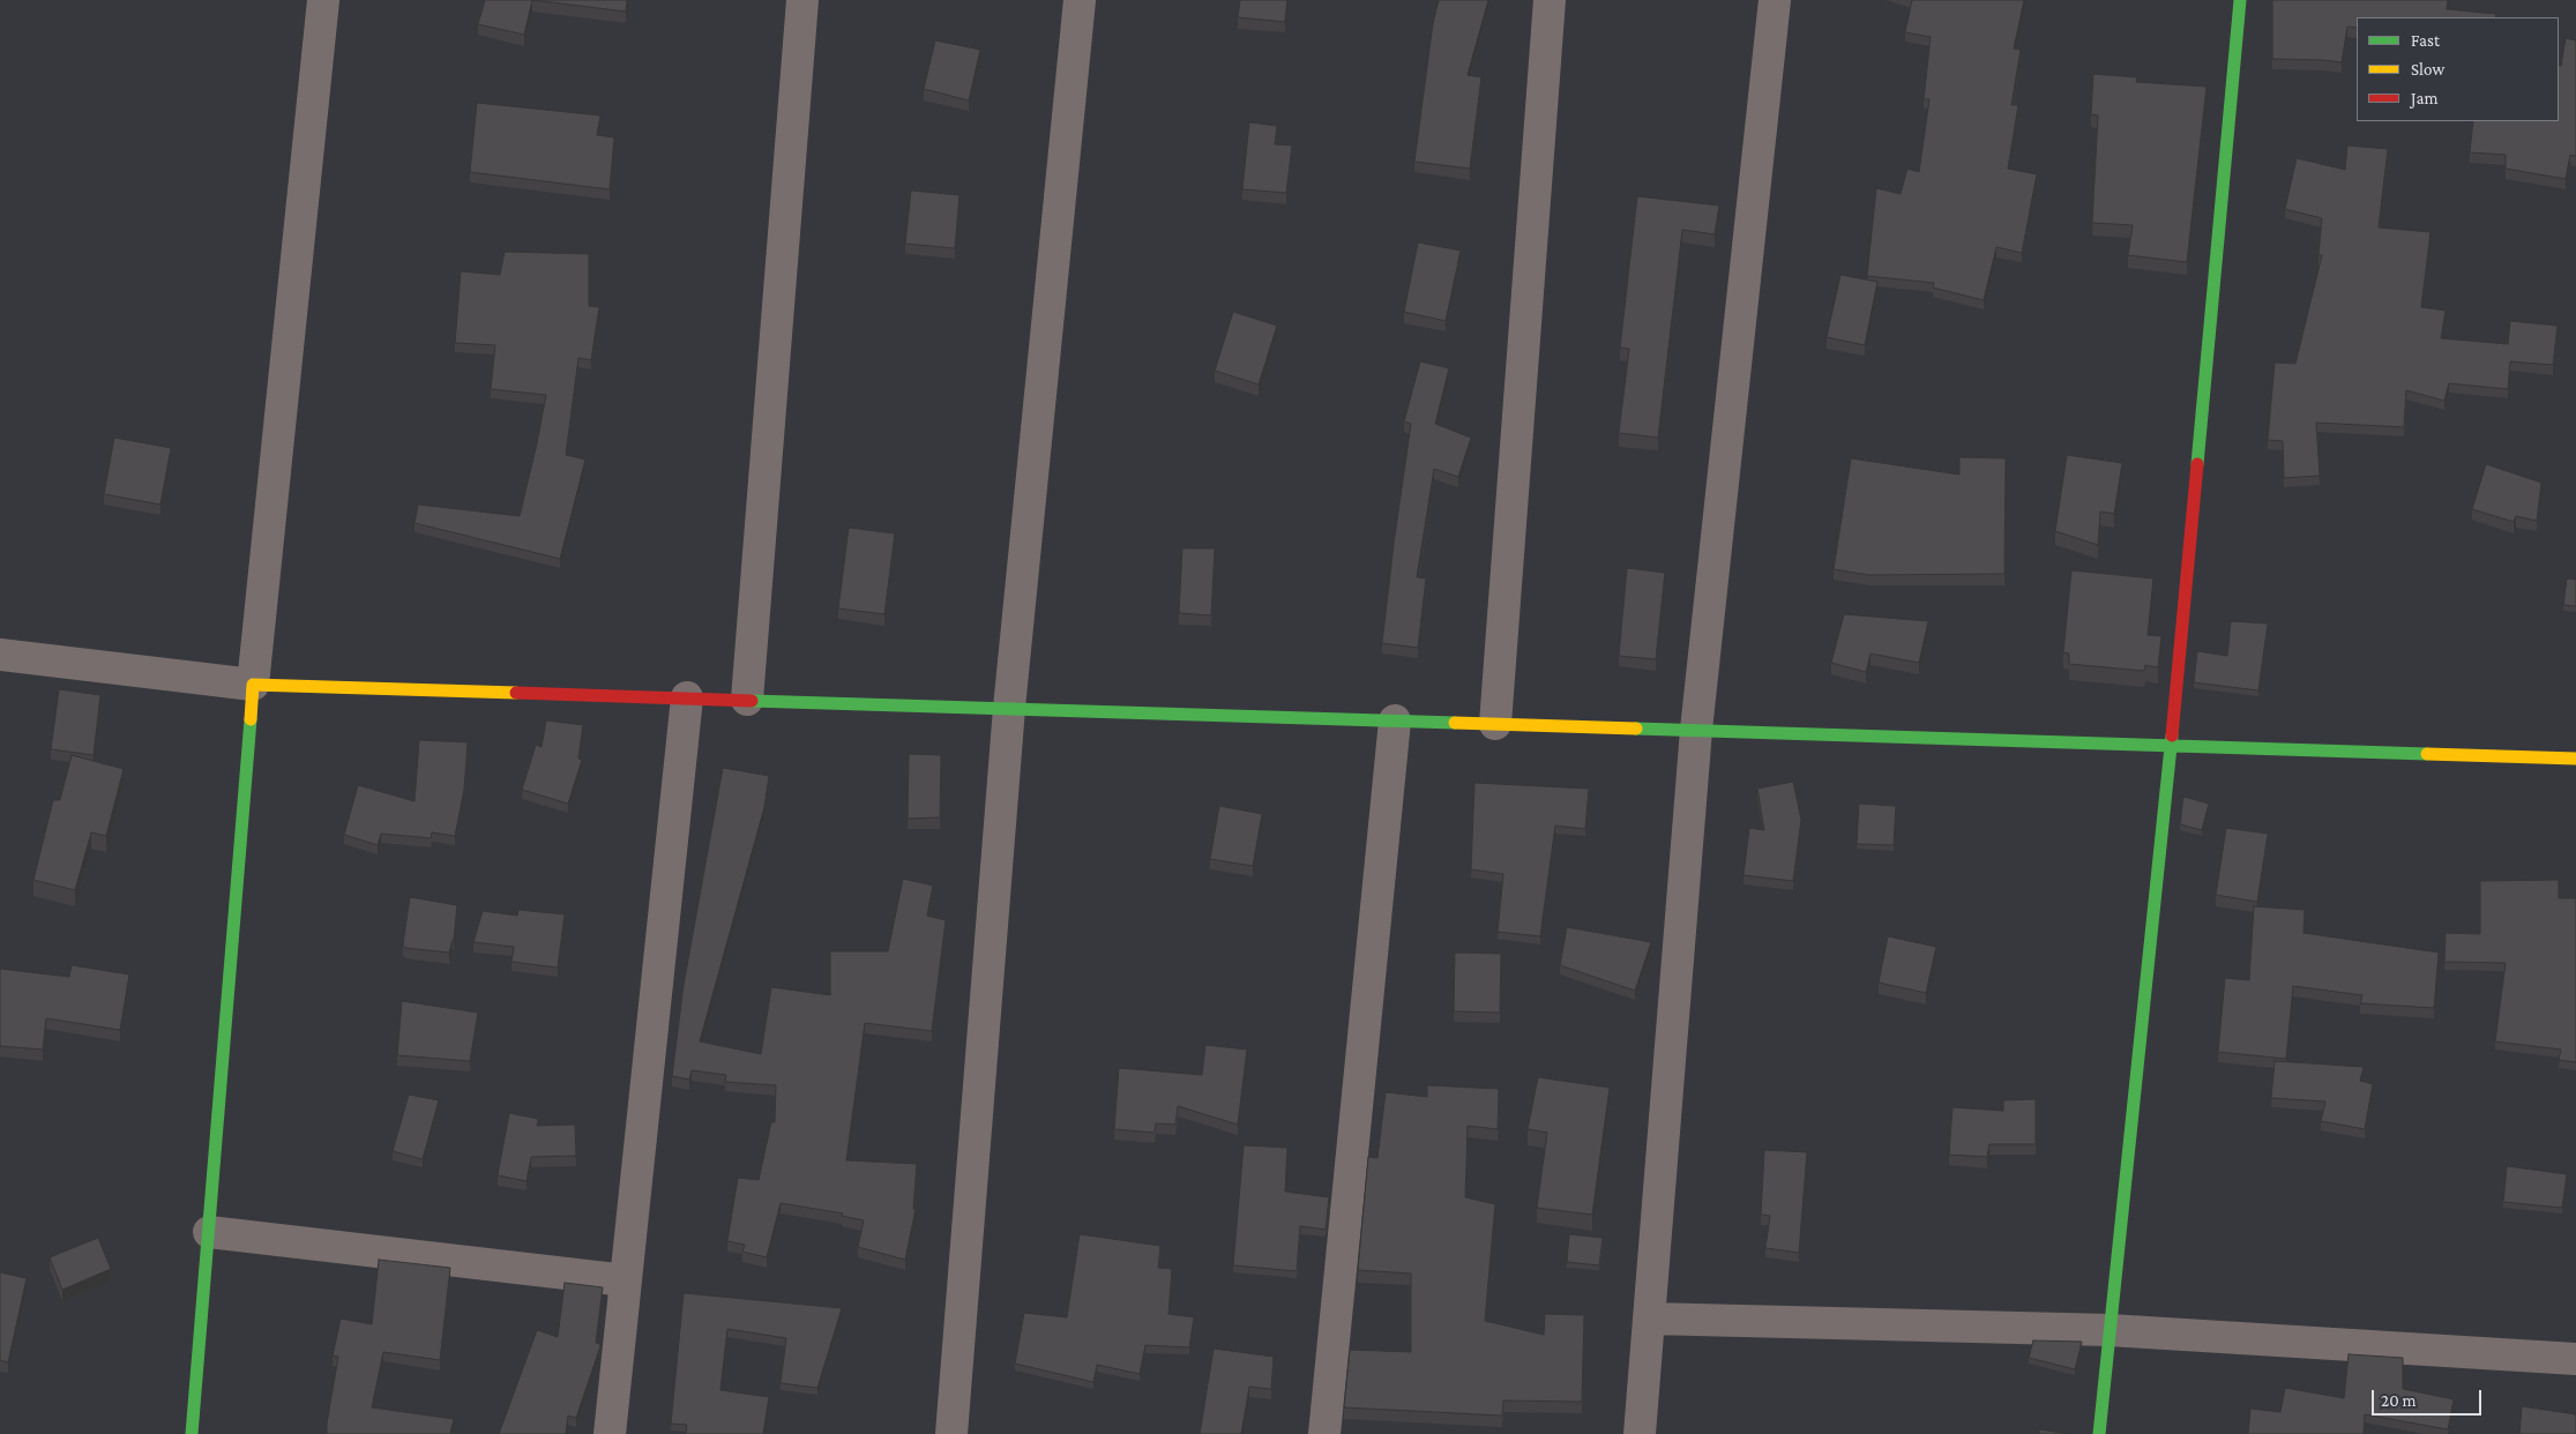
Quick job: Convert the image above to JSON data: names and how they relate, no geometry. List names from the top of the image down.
{
  "legend": ["Fast", "Slow", "Jam"],
  "scale_bar": "20 m"
}
